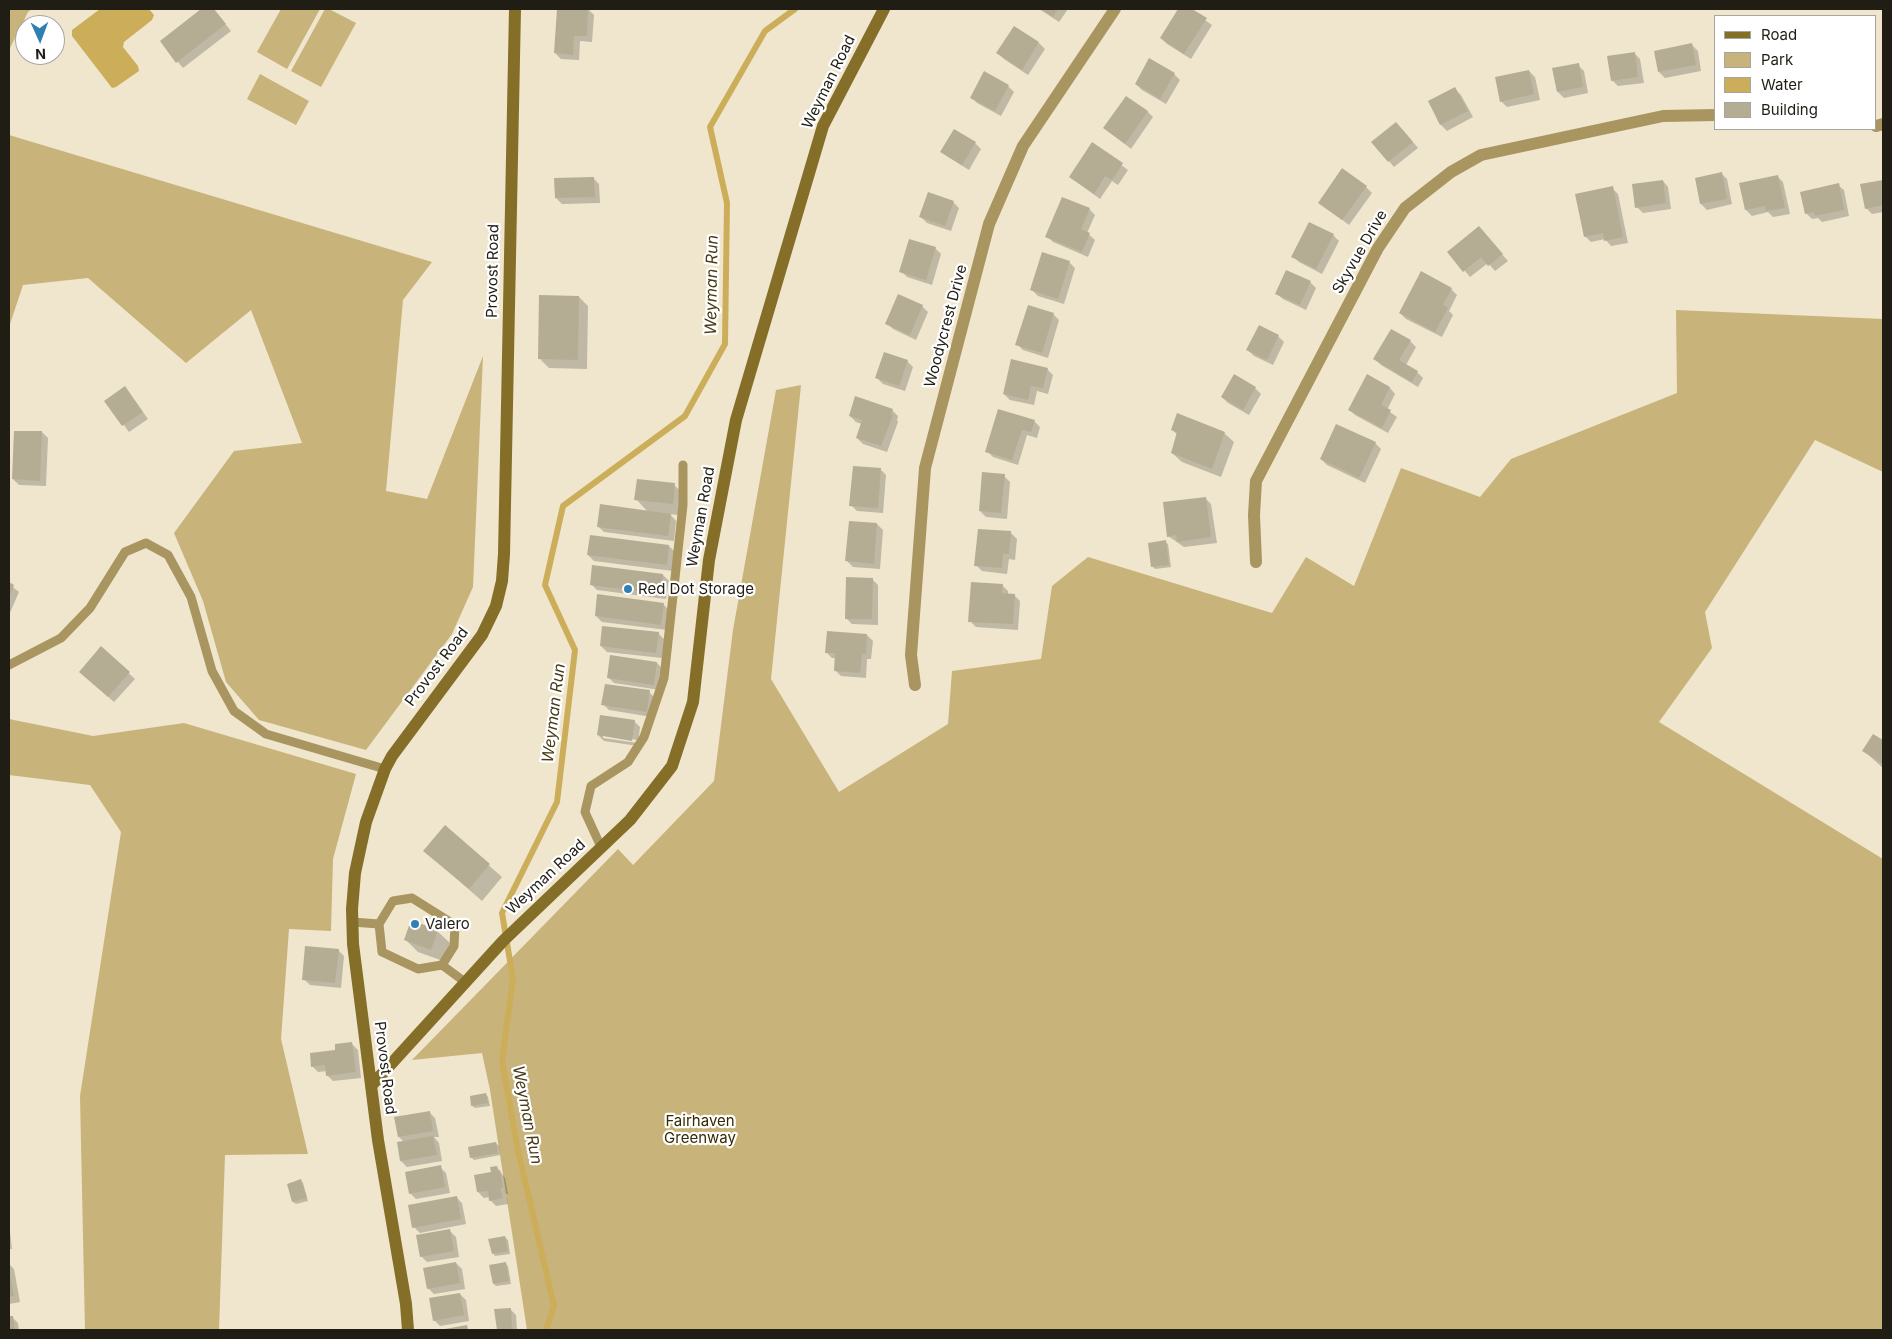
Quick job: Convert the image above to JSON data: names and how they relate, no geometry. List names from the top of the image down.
{
  "streets": {
    "street": [
      "Weyman Road",
      "Skyvue Drive",
      "Provost Road",
      "Woodycrest Drive"
    ]
  },
  "crossings": [
    ["Weyman Road", "Provost Road"]
  ],
  "water": ["Weyman Run"],
  "parks": ["Fairhaven Greenway"],
  "places": ["Red Dot Storage", "Valero"],
  "legend": [
    "Road",
    "Park",
    "Water",
    "Building"
  ],
  "north": "bottom"
}
